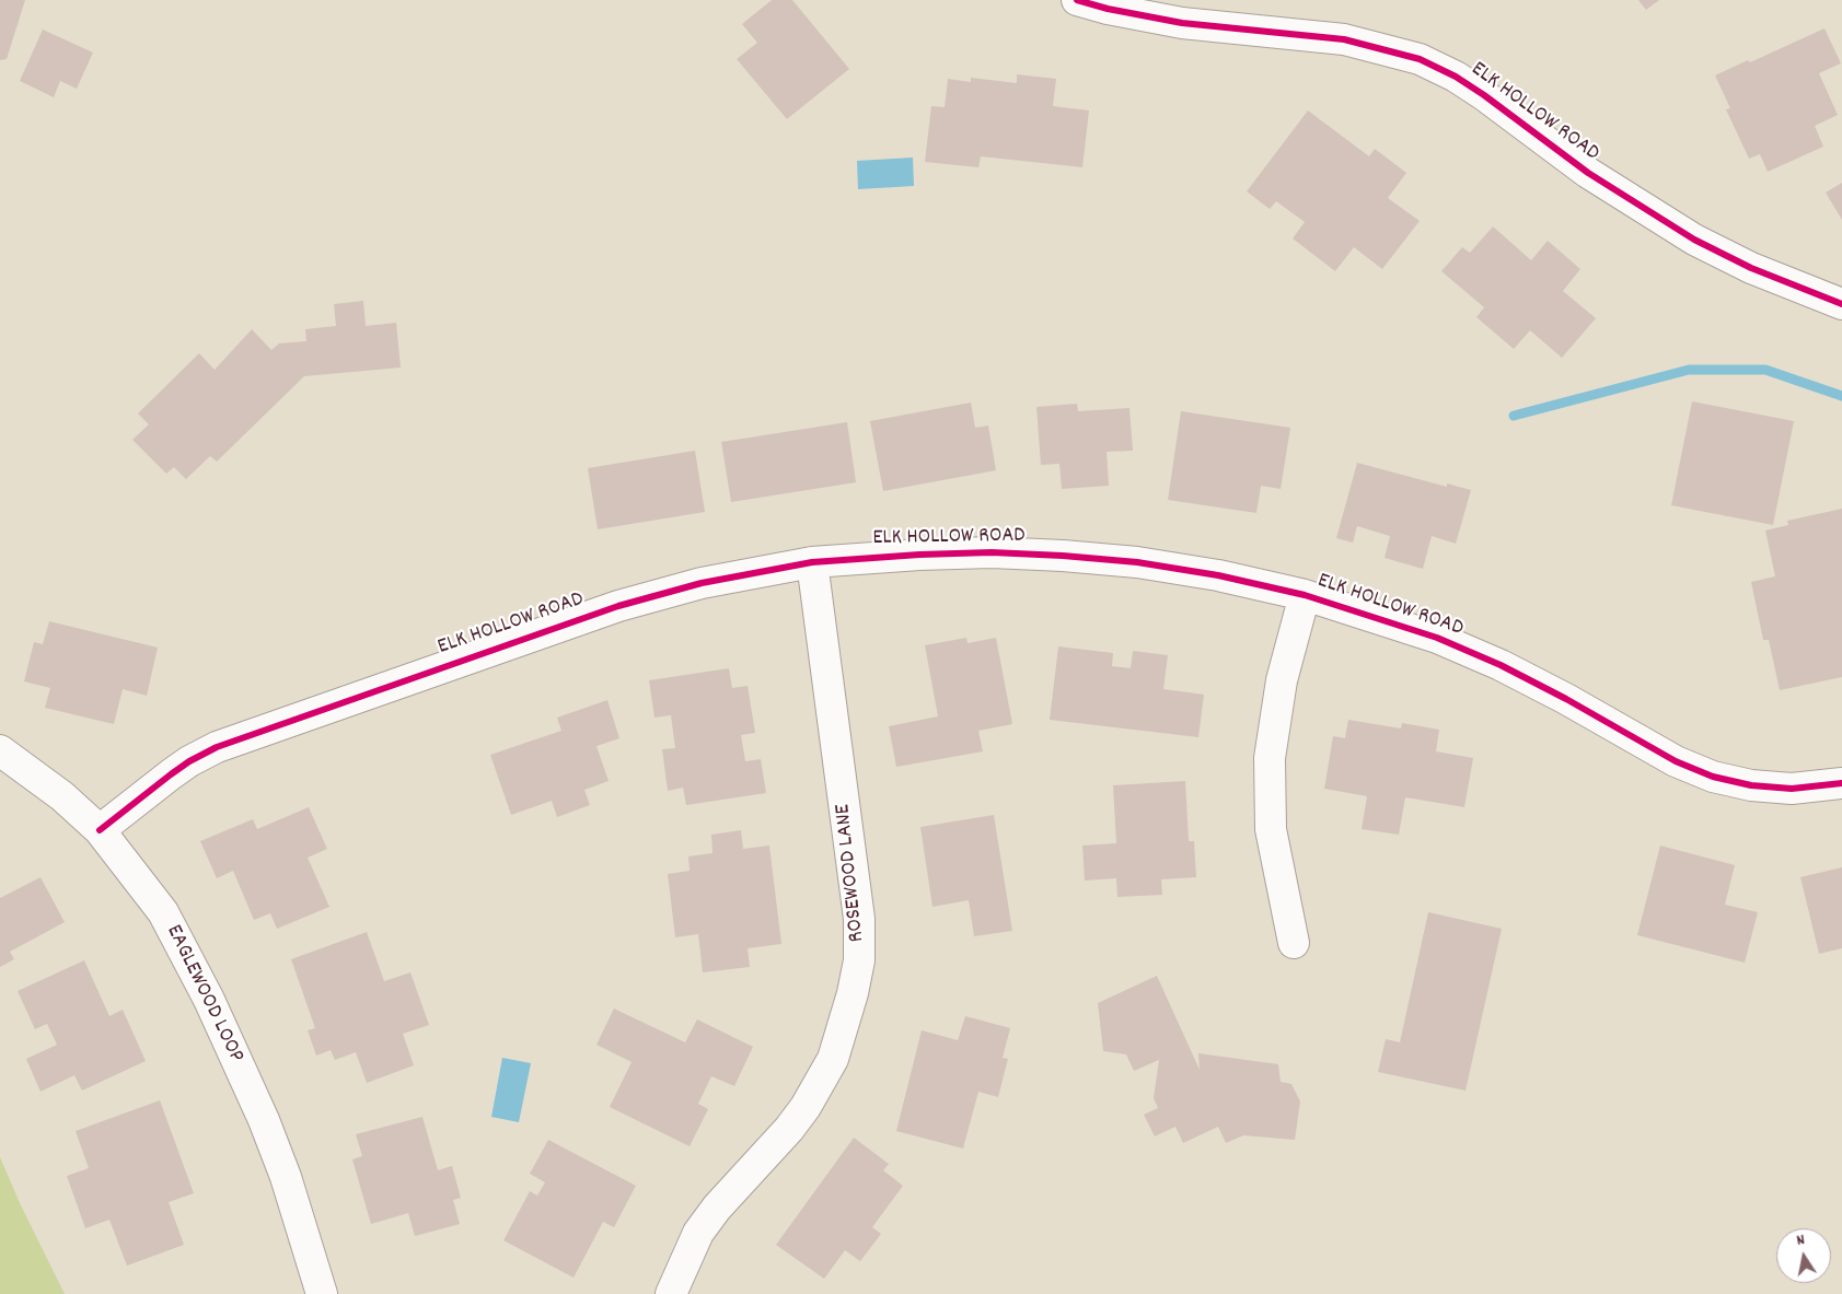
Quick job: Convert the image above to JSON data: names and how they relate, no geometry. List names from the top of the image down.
{
  "streets": {
    "street": ["ELK HOLLOW ROAD", "ROSEWOOD LANE", "EAGLEWOOD LOOP"]
  },
  "crossings": [
    ["ELK HOLLOW ROAD", "ROSEWOOD LANE"],
    ["ELK HOLLOW ROAD", "EAGLEWOOD LOOP"]
  ],
  "north": "top"
}
